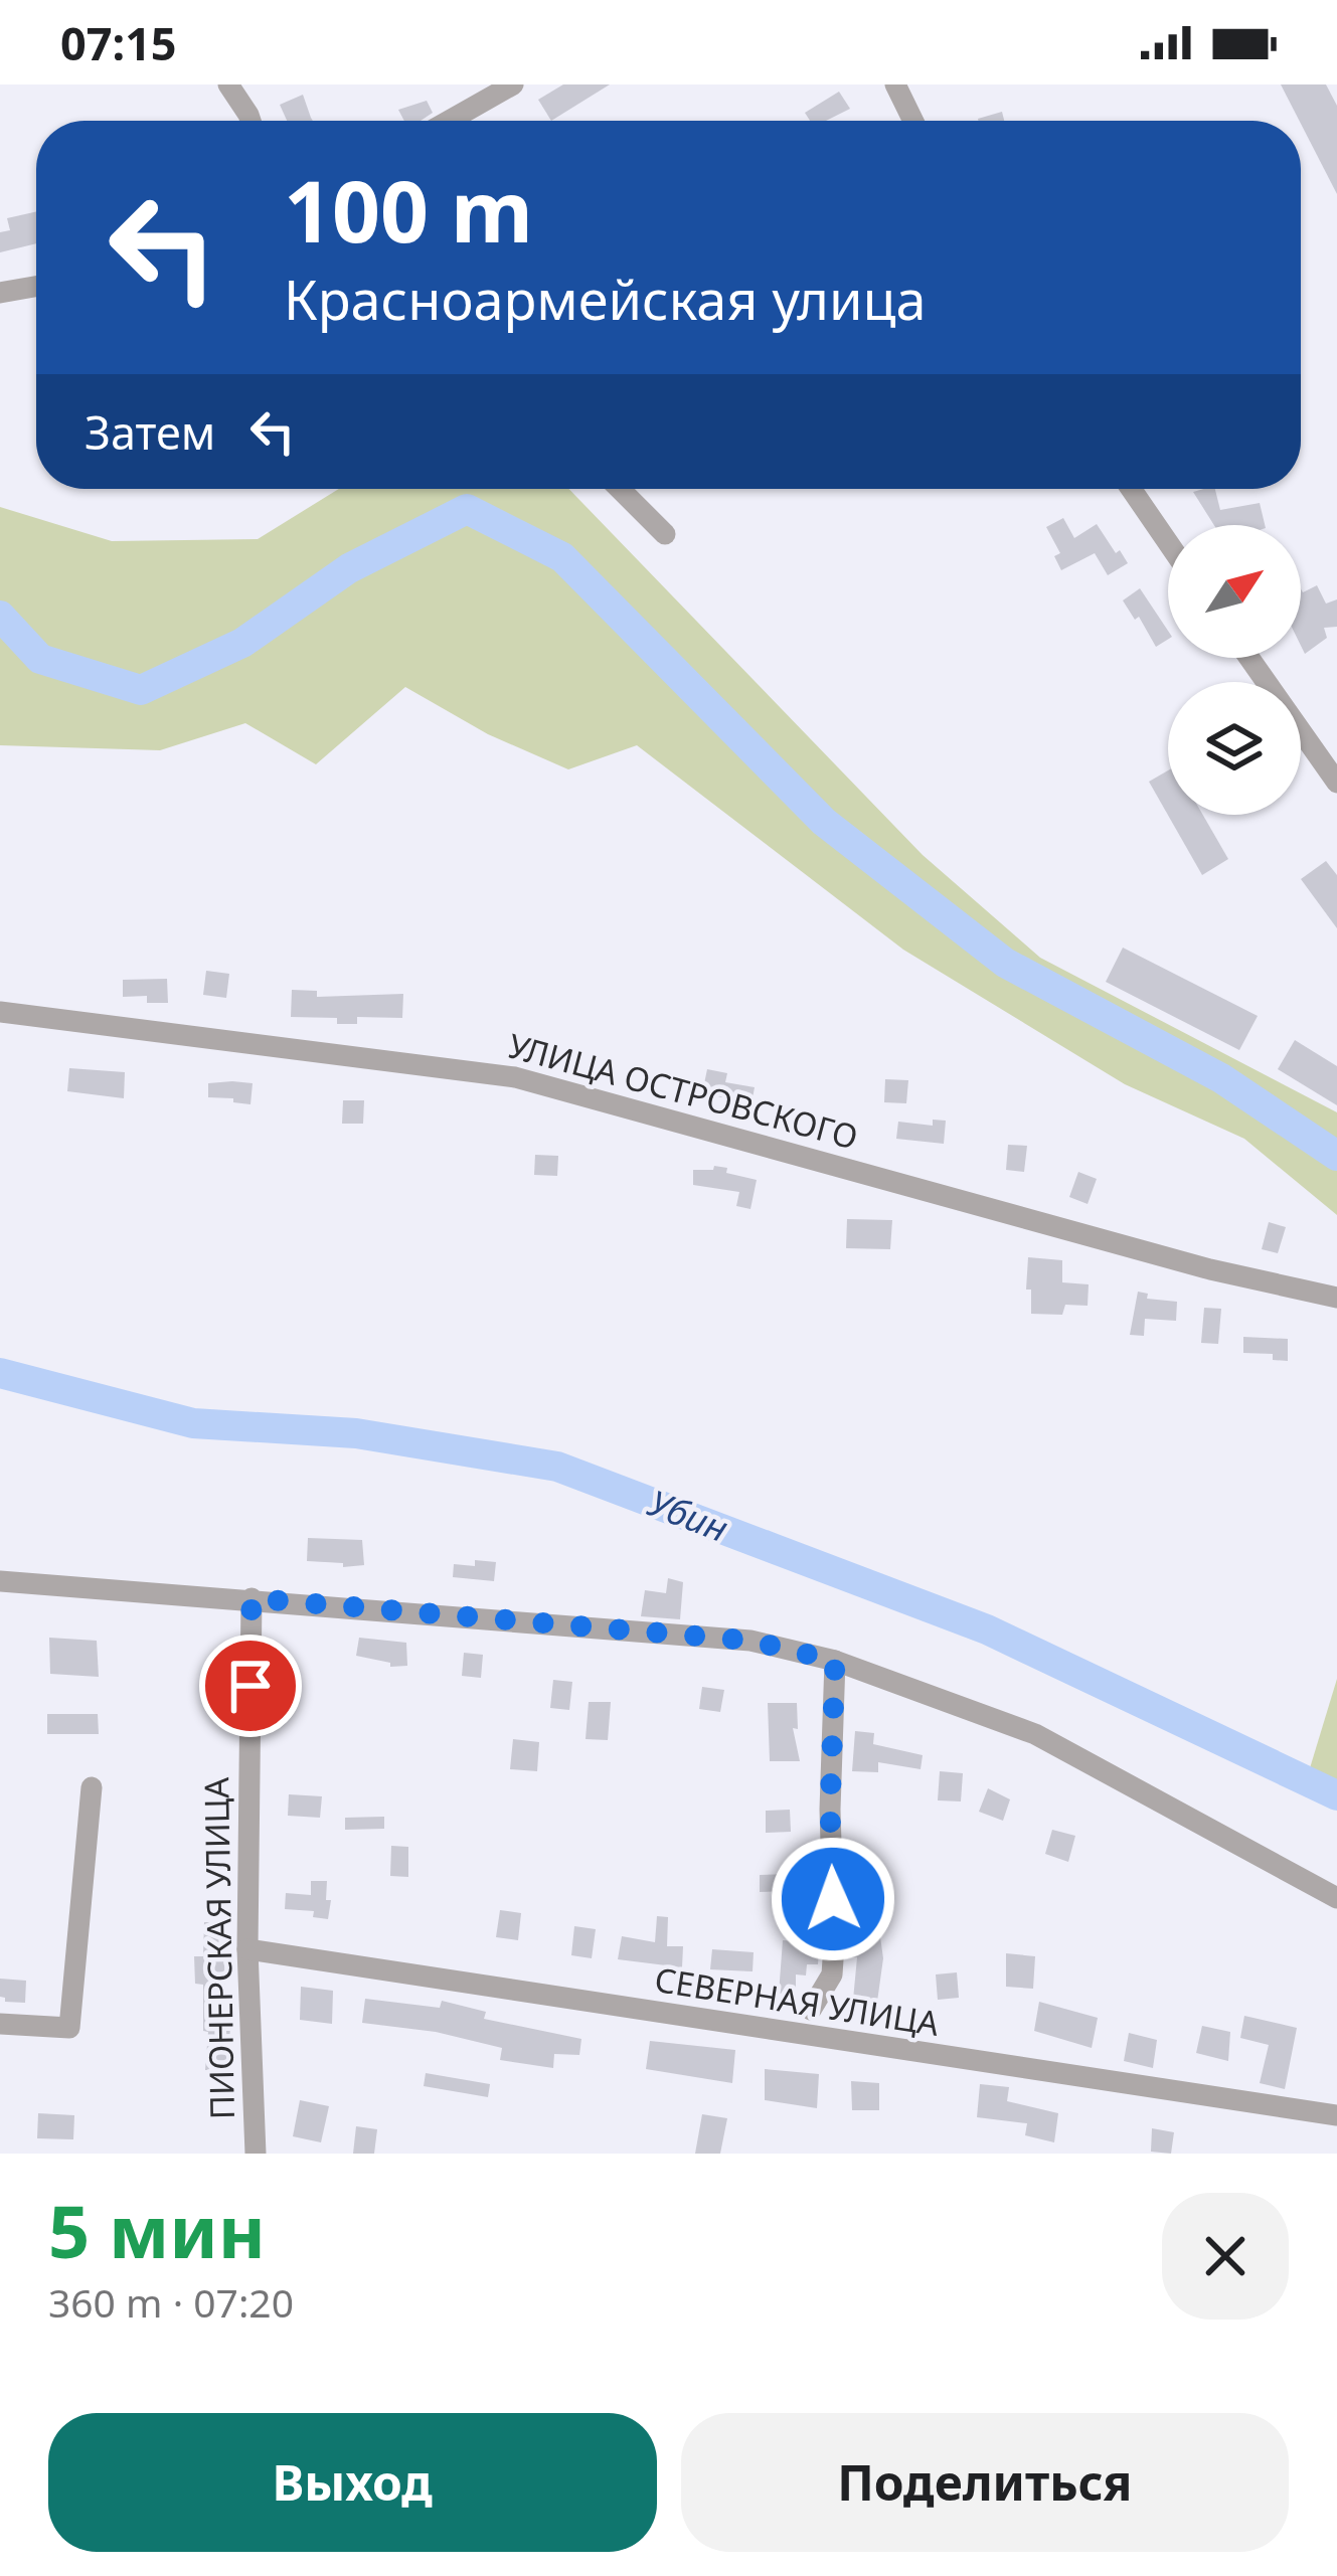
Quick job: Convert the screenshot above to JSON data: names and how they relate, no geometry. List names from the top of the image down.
{
  "streets": {
    "street": ["УЛИЦА ОСТРОВСКОГО", "ПИОНЕРСКАЯ УЛИЦА", "СЕВЕРНАЯ УЛИЦА"]
  },
  "crossings": [
    ["ПИОНЕРСКАЯ УЛИЦА", "СЕВЕРНАЯ УЛИЦА"]
  ],
  "water": ["Убин"],
  "north": "top right",
  "page": {
    "status": "07:15",
    "turn": ["100 m", "Красноармейская улица"],
    "then": "Затем",
    "heading": ["5 мин", "360 m · 07:20"],
    "buttons": ["Выход", "Поделиться"]
  }
}
